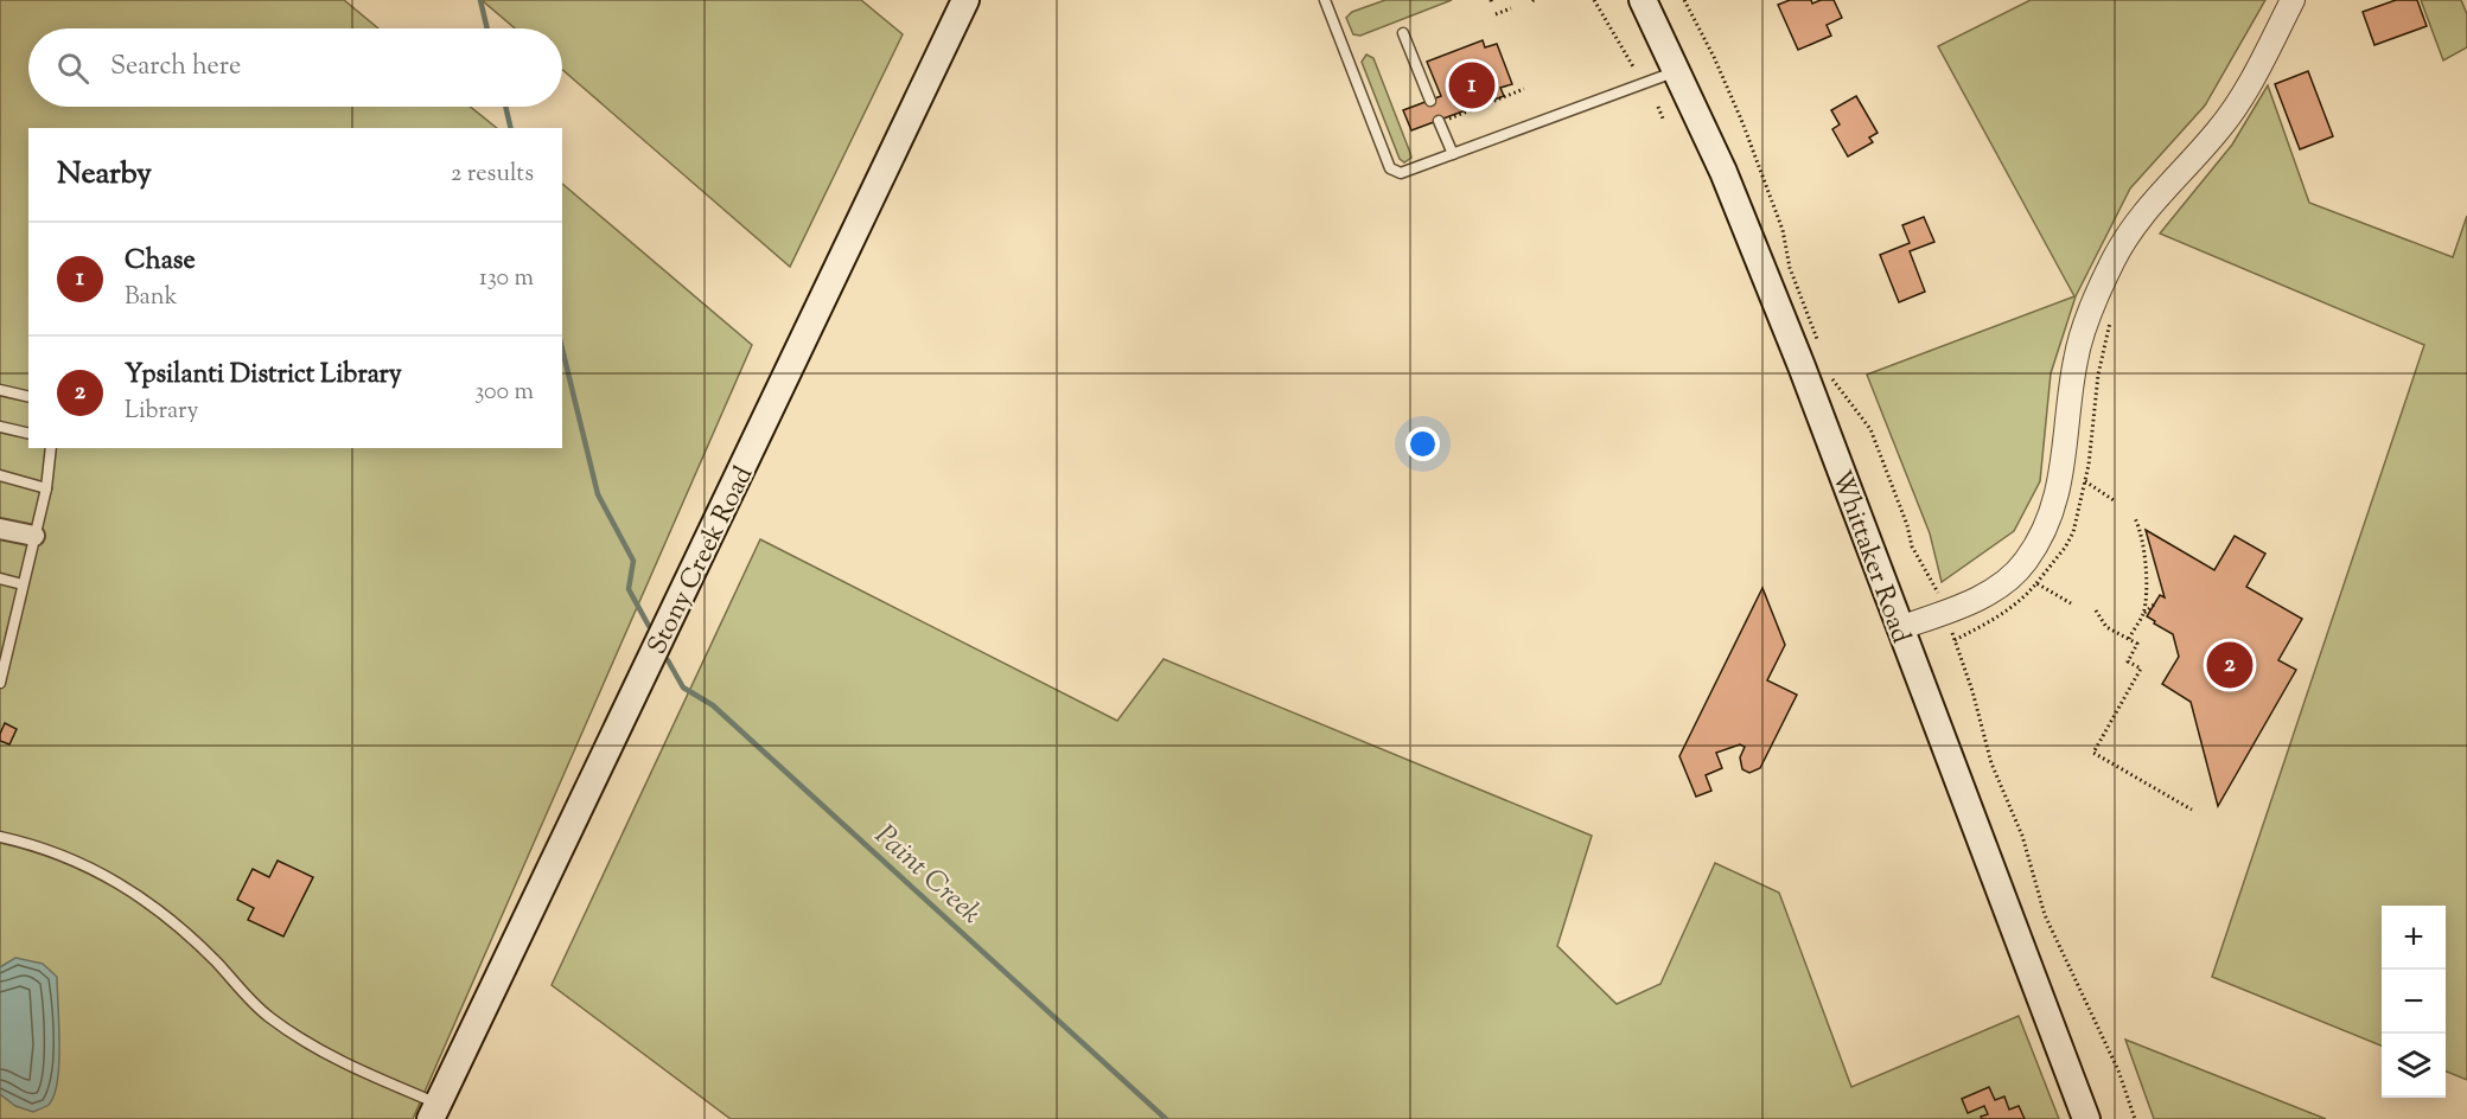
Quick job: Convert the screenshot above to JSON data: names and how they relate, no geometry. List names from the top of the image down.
{
  "streets": {
    "main road": ["Whittaker Road", "Stony Creek Road"]
  },
  "water": ["Paint Creek"],
  "page": {
    "search": "Search here",
    "pins": ["1", "2"],
    "heading": ["Nearby", "2 results"],
    "list": [
      {
        "mark": "1",
        "name": "Chase",
        "note": "Bank",
        "value": "130 m"
      },
      {
        "mark": "2",
        "name": "Ypsilanti District Library",
        "note": "Library",
        "value": "300 m"
      }
    ],
    "map_buttons": ["+", "−"]
  }
}
